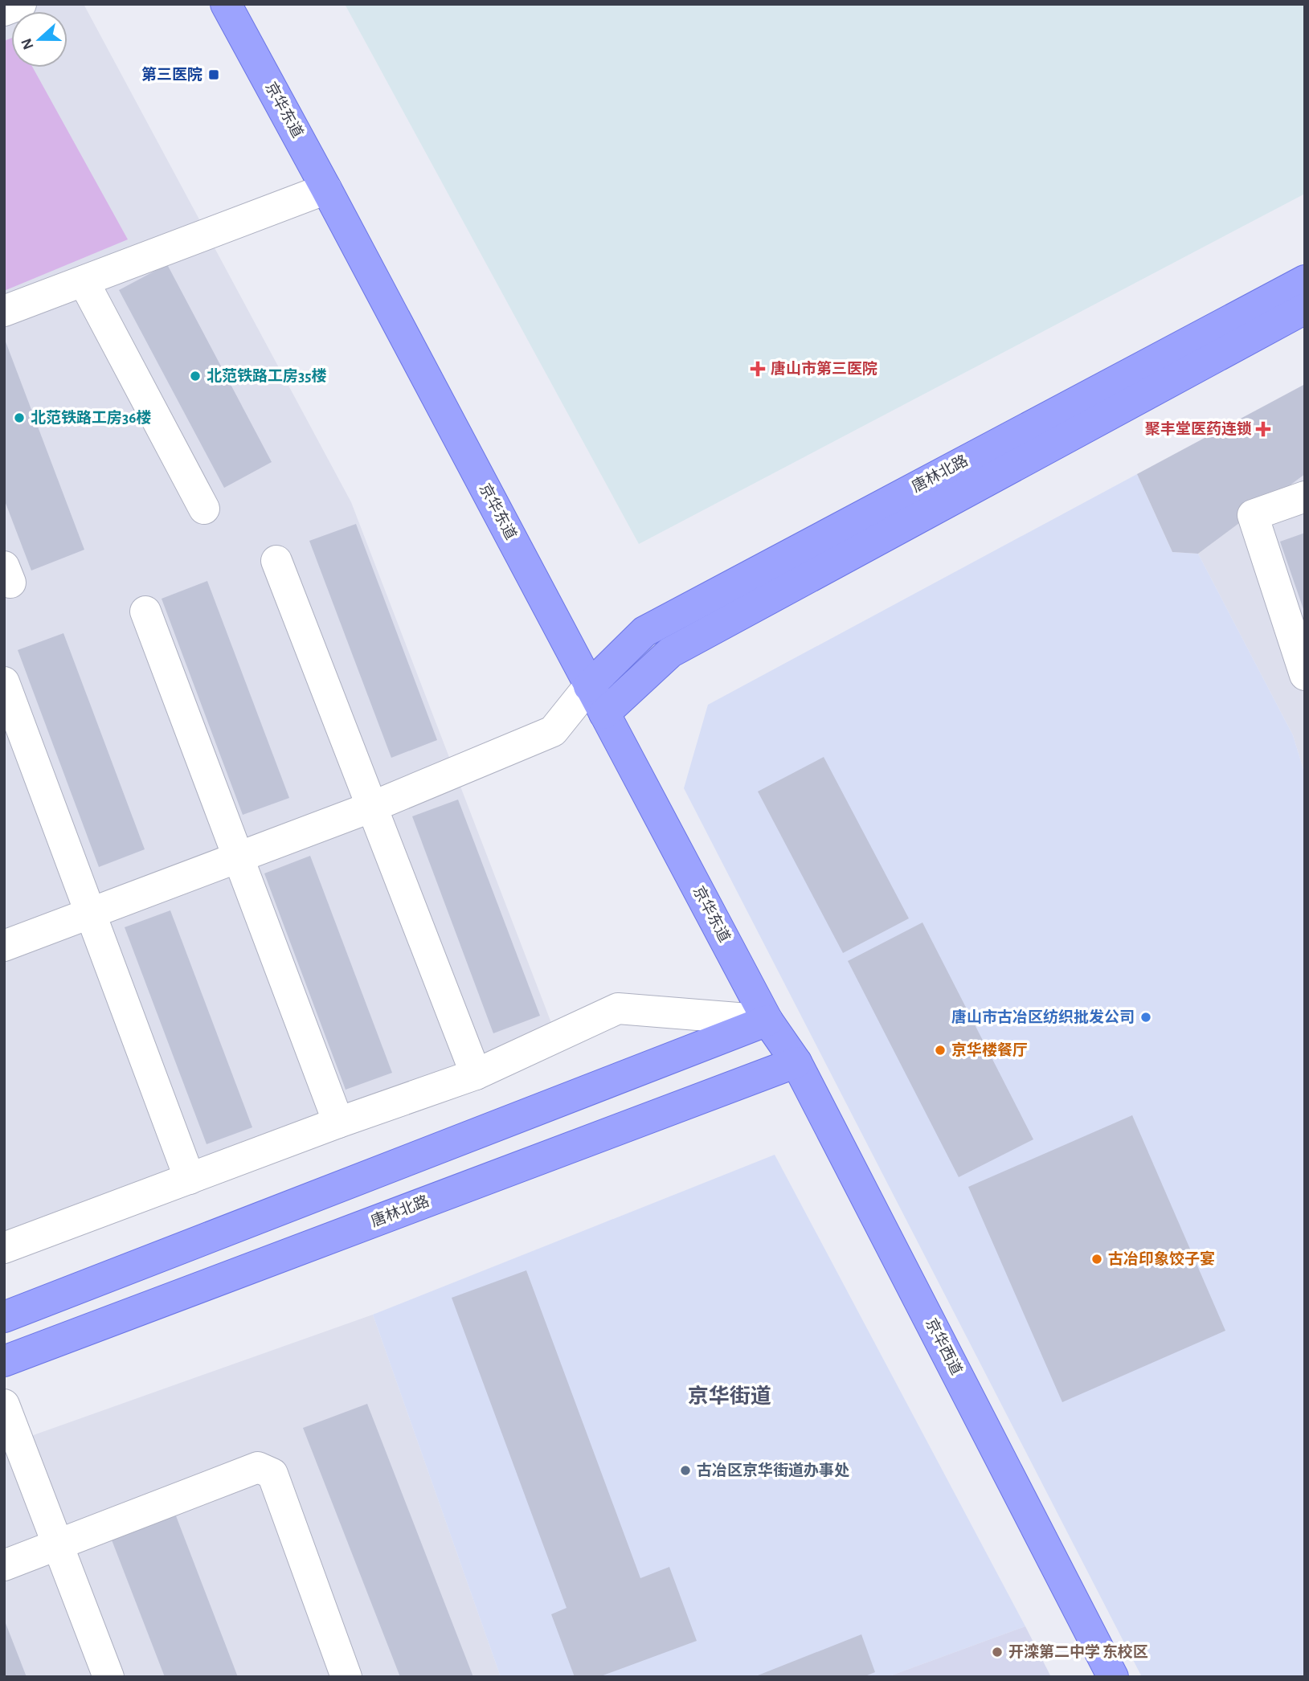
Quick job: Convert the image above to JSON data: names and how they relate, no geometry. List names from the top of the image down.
{
  "streets": {
    "main road": ["京华东道", "唐林北路", "京华西道"]
  },
  "crossings": [
    ["京华东道", "唐林北路"],
    ["京华东道", "京华西道"],
    ["唐林北路", "京华西道"]
  ],
  "districts": ["京华街道"],
  "places": {
    "transit": ["第三医院"],
    "health": ["唐山市第三医院", "聚丰堂医药连锁"],
    "other": [
      "北范铁路工房35楼",
      "北范铁路工房36楼",
      "唐山市古冶区纺织批发公司",
      "京华楼餐厅",
      "古冶印象饺子宴",
      "古冶区京华街道办事处",
      "开滦第二中学 东校区"
    ]
  },
  "north": "left"
}
